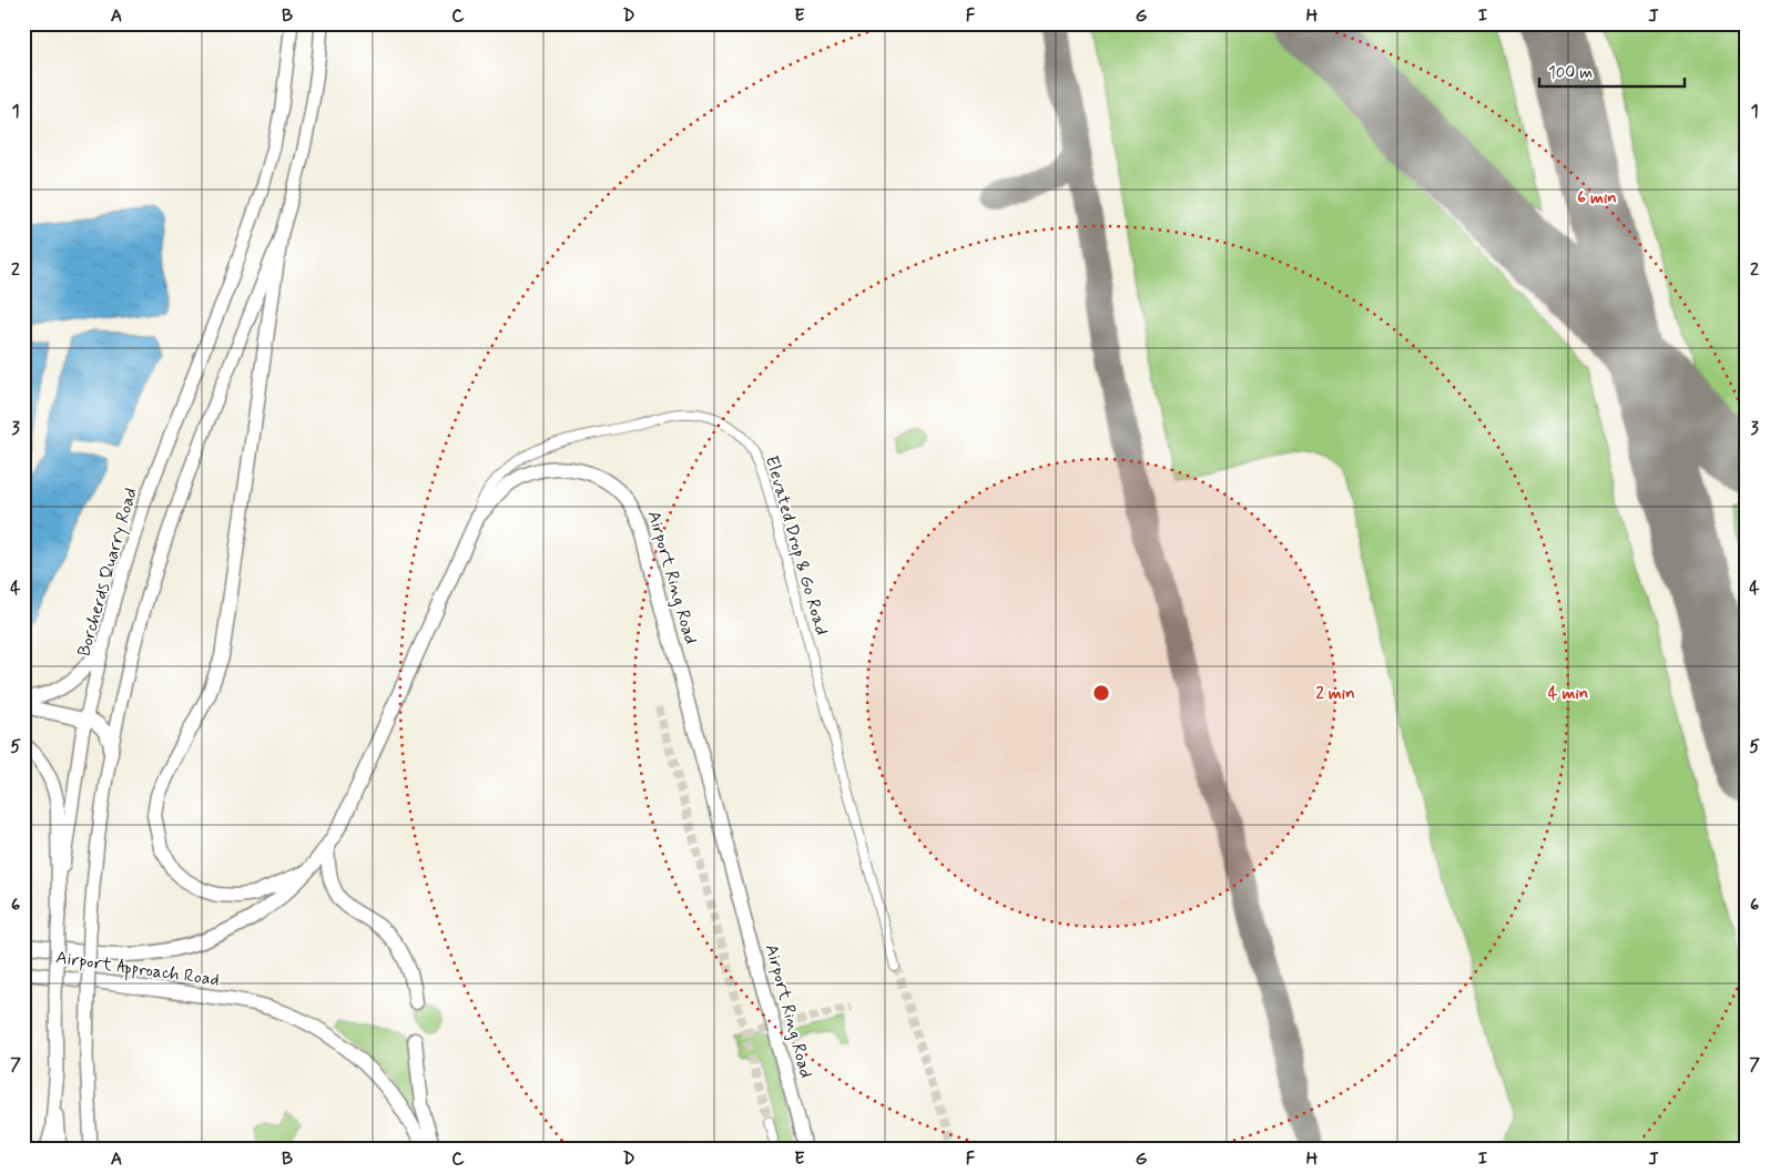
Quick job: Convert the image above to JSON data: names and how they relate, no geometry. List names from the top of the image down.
{
  "streets": {
    "main road": ["Borcherds Quarry Road", "Airport Ring Road", "Airport Approach Road"],
    "street": ["Elevated Drop & Go Road"]
  },
  "crossings": [
    ["Elevated Drop & Go Road", "Airport Ring Road"],
    ["Airport Ring Road", "Airport Approach Road"]
  ],
  "scale_bar": "100 m",
  "grid": {
    "columns": [
      "A",
      "B",
      "C",
      "D",
      "E",
      "F",
      "G",
      "H",
      "I",
      "J"
    ],
    "rows": [
      "1",
      "2",
      "3",
      "4",
      "5",
      "6",
      "7"
    ]
  },
  "rings": ["6 min", "2 min", "4 min"]
}
